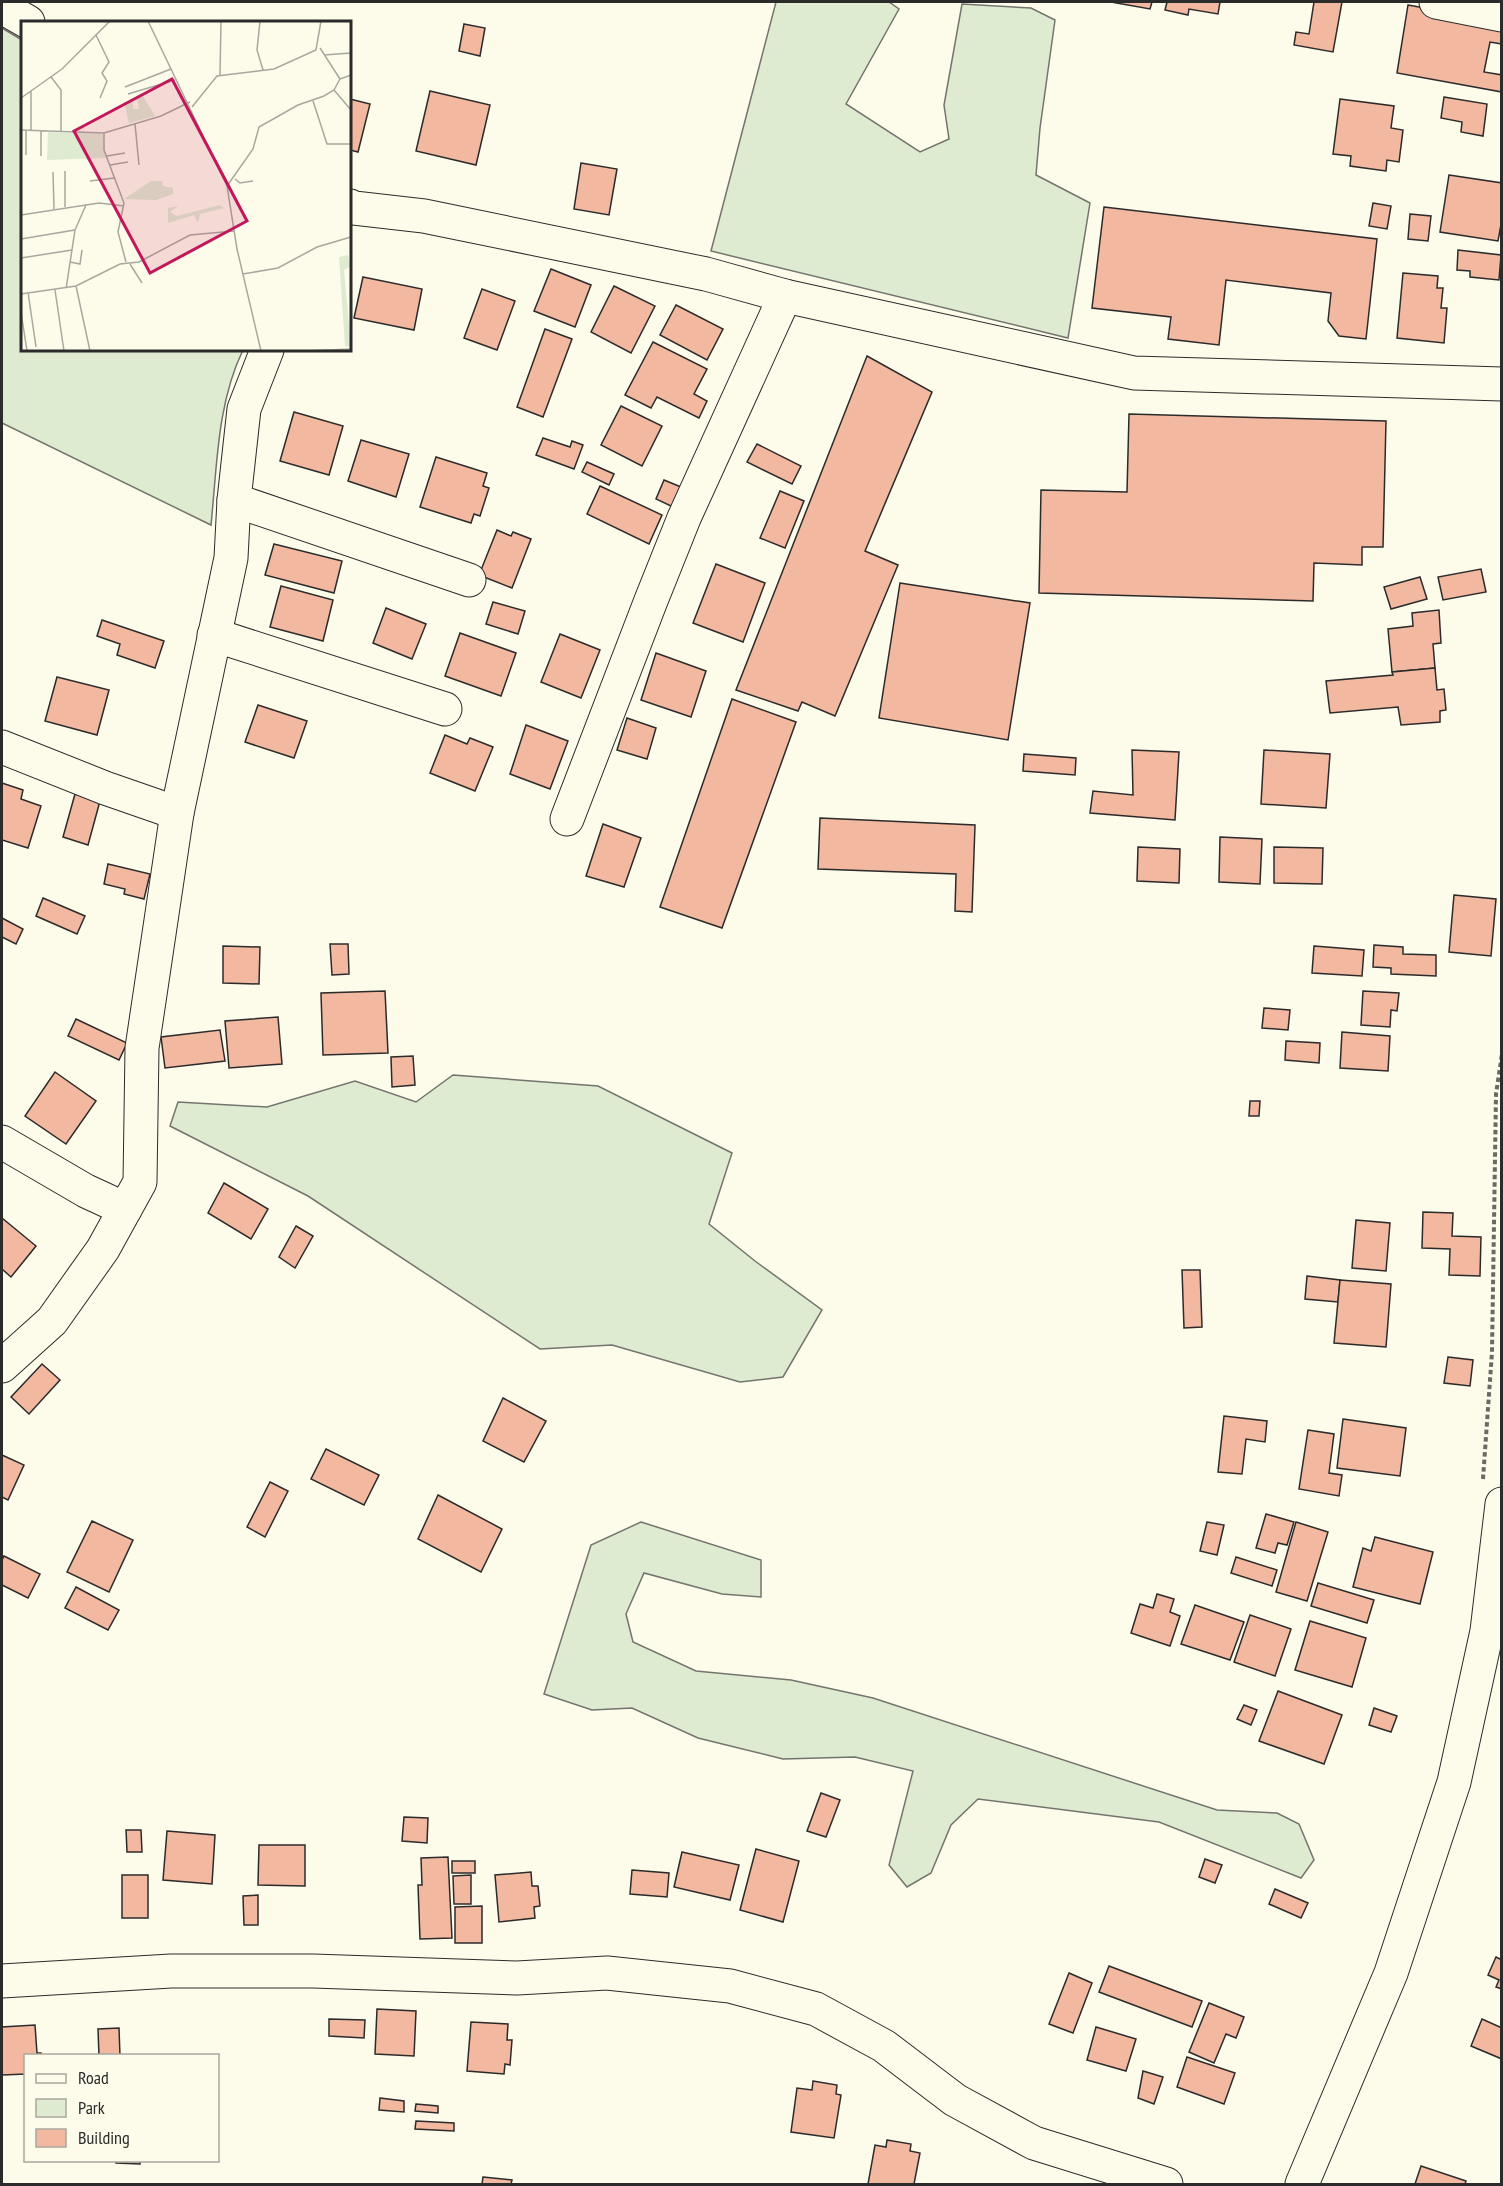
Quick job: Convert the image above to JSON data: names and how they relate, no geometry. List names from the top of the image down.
{
  "legend": ["Road", "Park", "Building"]
}
